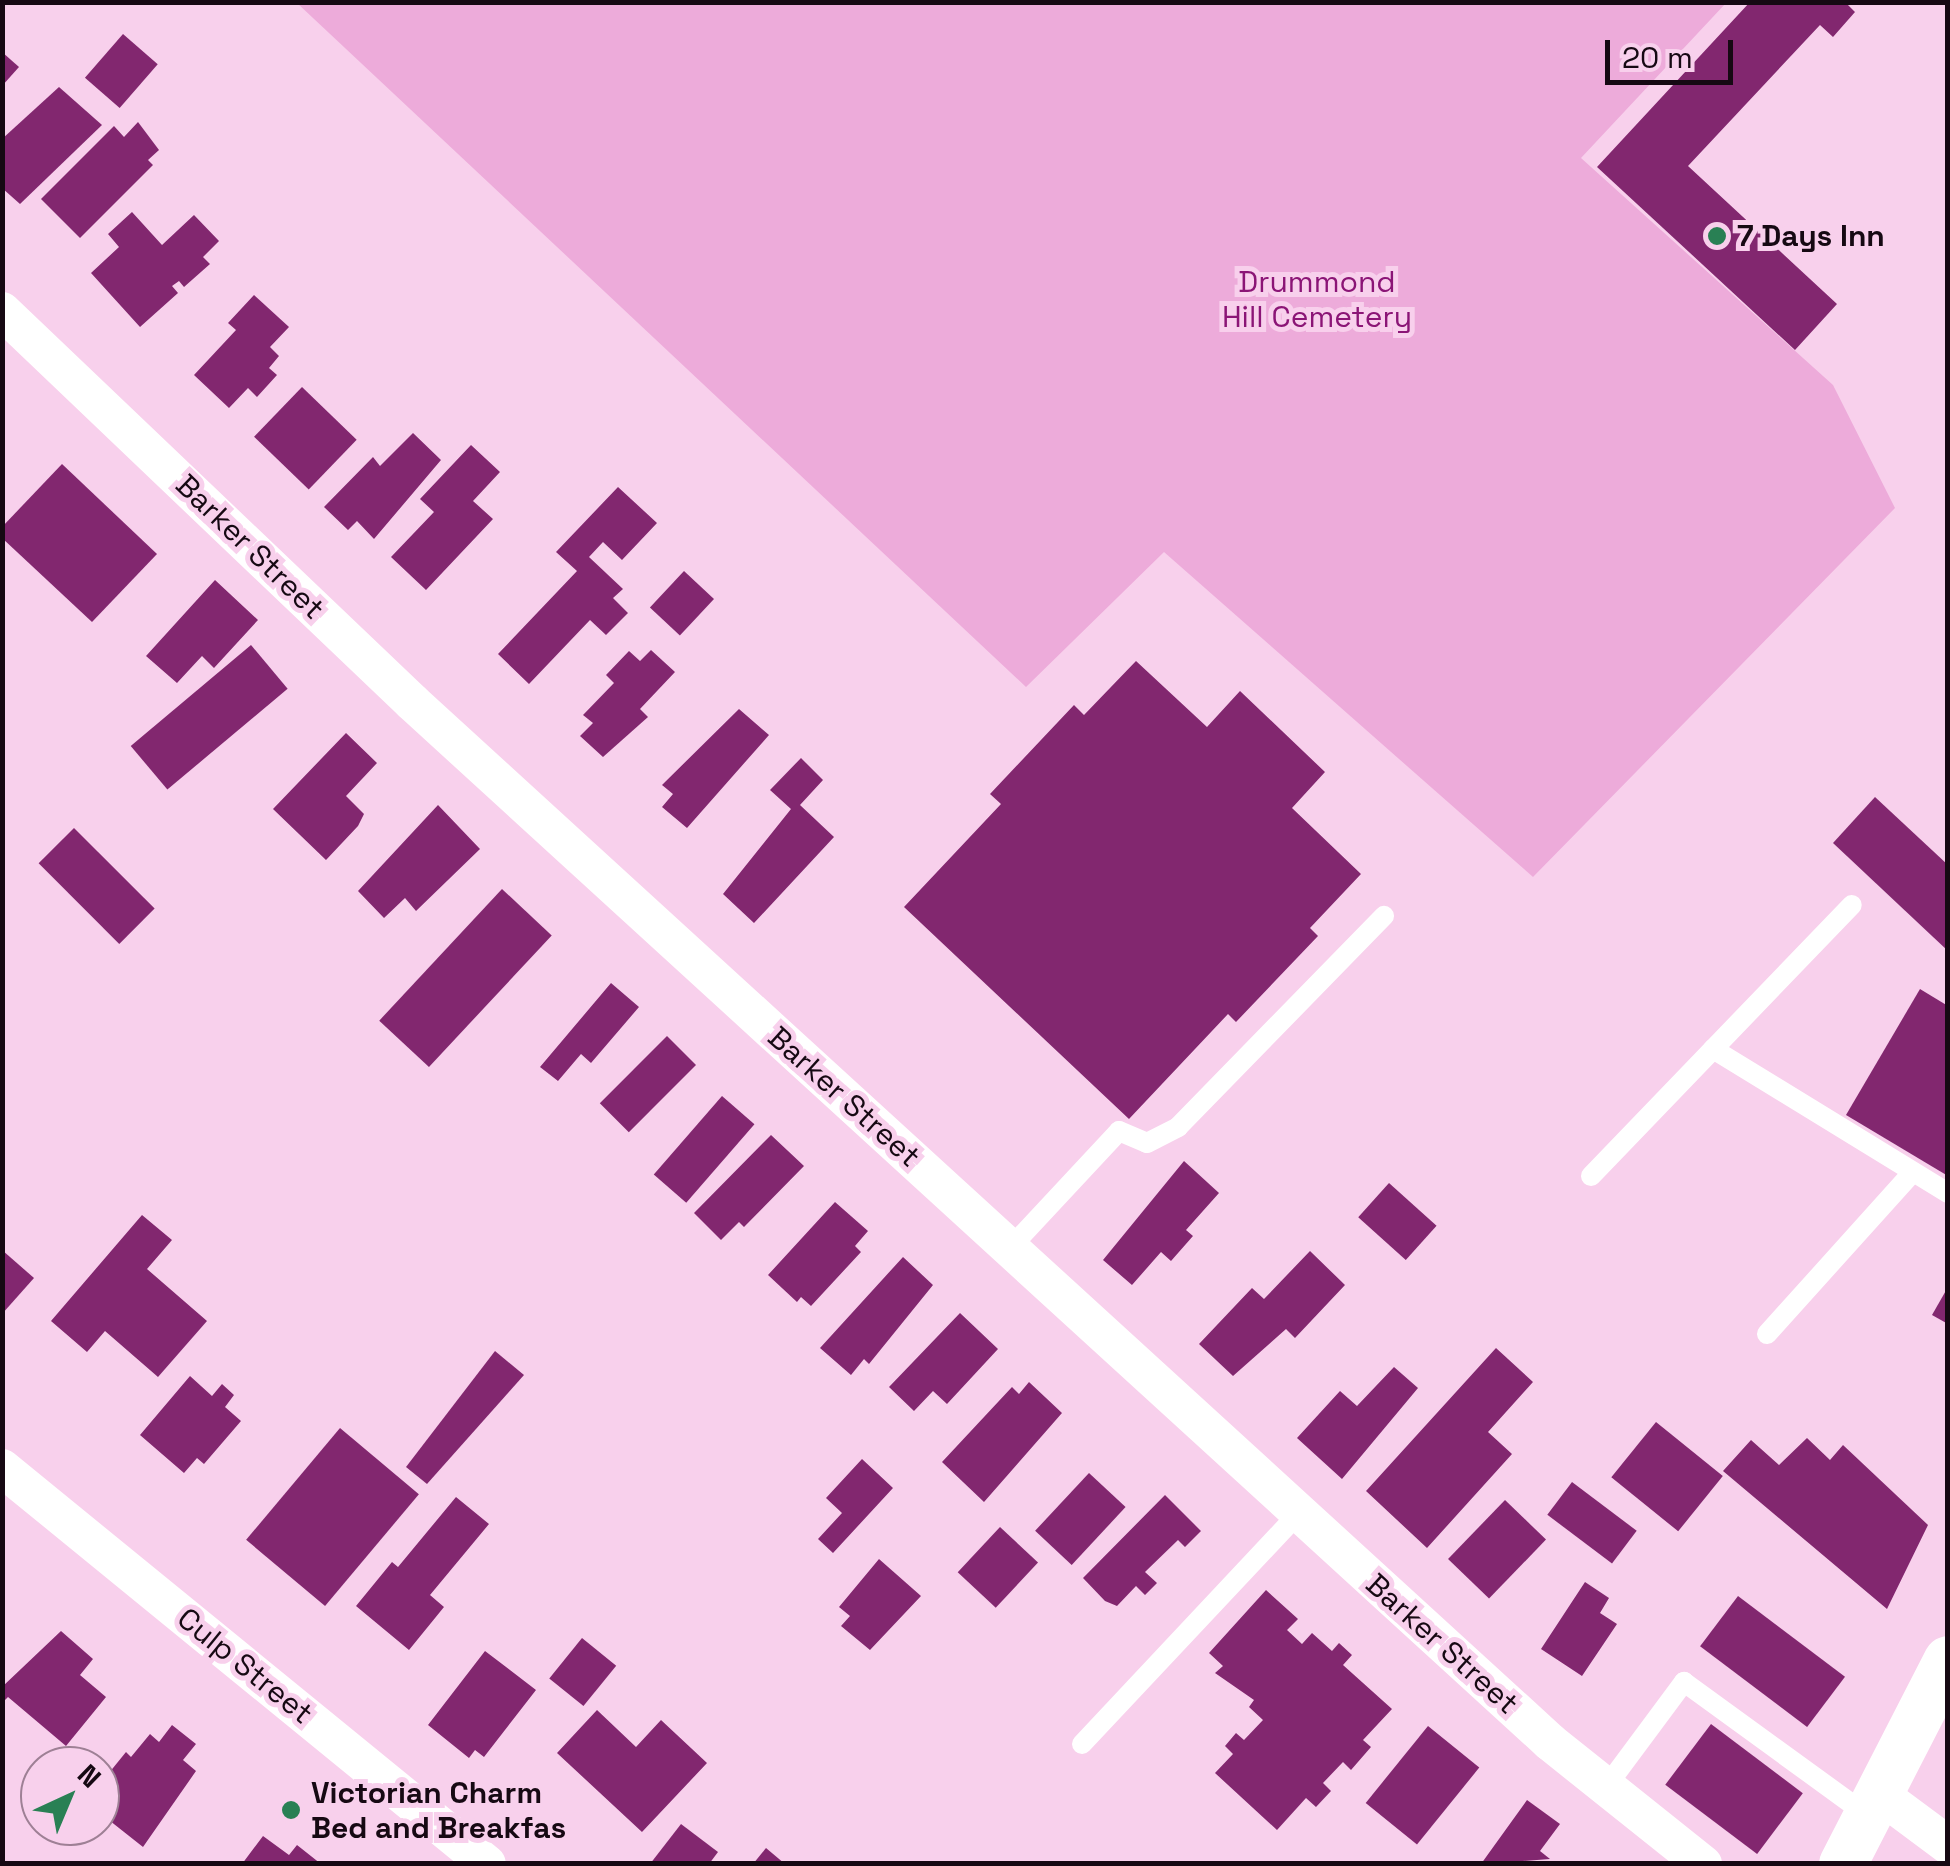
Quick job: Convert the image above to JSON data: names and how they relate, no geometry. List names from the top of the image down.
{
  "streets": {
    "street": ["Barker Street", "Culp Street"]
  },
  "parks": ["Drummond Hill Cemetery"],
  "places": ["7 Days Inn", "Victorian Charm Bed and Breakfas"],
  "scale_bar": "20 m",
  "north": "top right"
}
